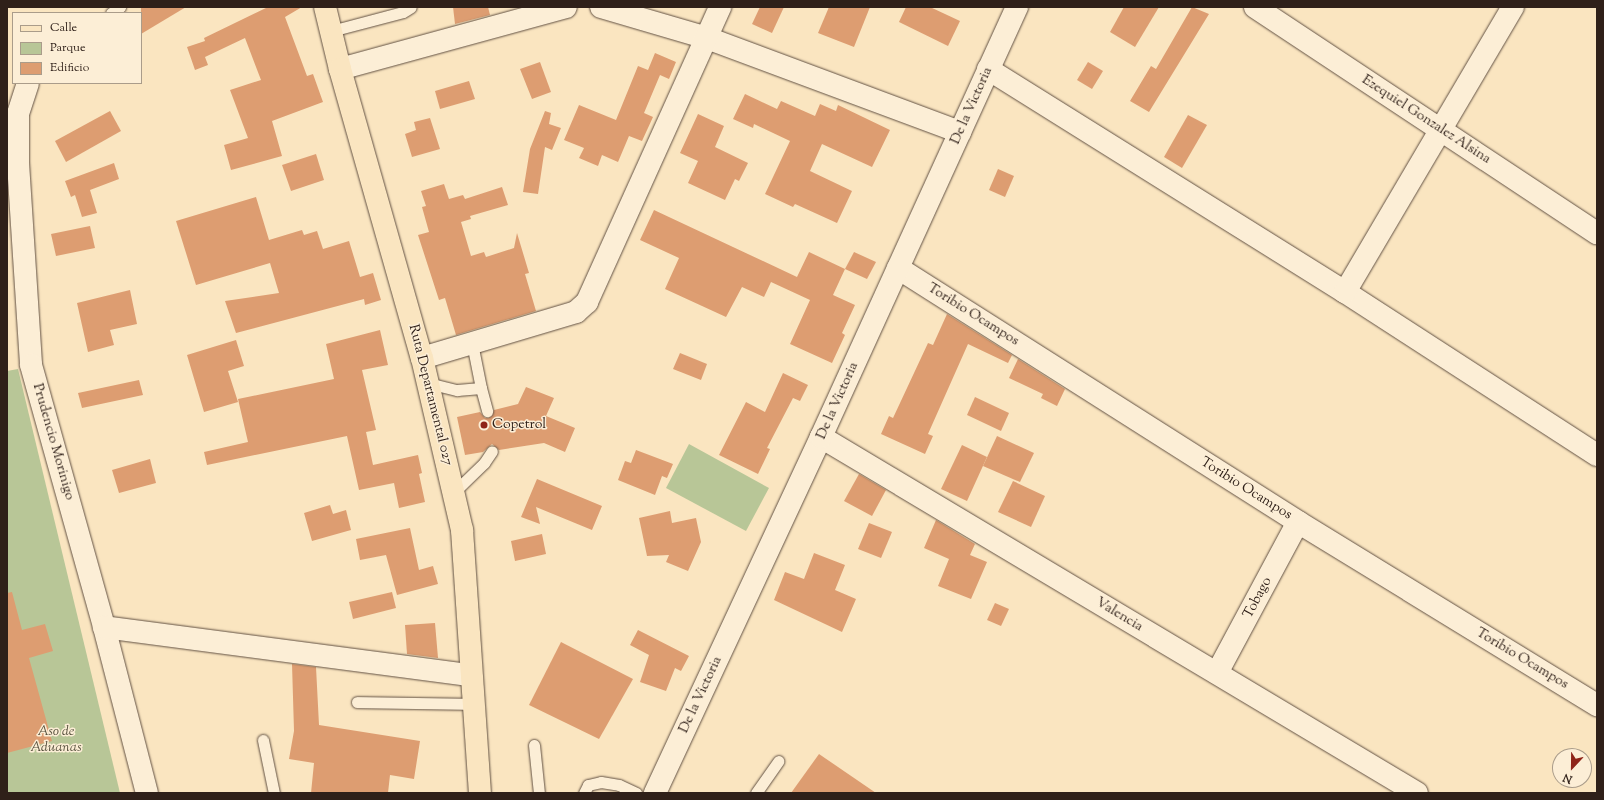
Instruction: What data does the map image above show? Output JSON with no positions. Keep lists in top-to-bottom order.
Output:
{
  "streets": {
    "main road": ["Ruta Departamental 027"],
    "street": [
      "De la Victoria",
      "Ezequiel Gonzalez Alsina",
      "Toribio Ocampos",
      "Prudencio Morinigo",
      "Tobago",
      "Valencia"
    ]
  },
  "crossings": [
    ["De la Victoria", "Toribio Ocampos"],
    ["De la Victoria", "Valencia"],
    ["Toribio Ocampos", "Tobago"],
    ["Tobago", "Valencia"]
  ],
  "parks": ["Aso de Aduanas"],
  "places": ["Copetrol"],
  "legend": ["Calle", "Parque", "Edificio"],
  "north": "bottom"
}
